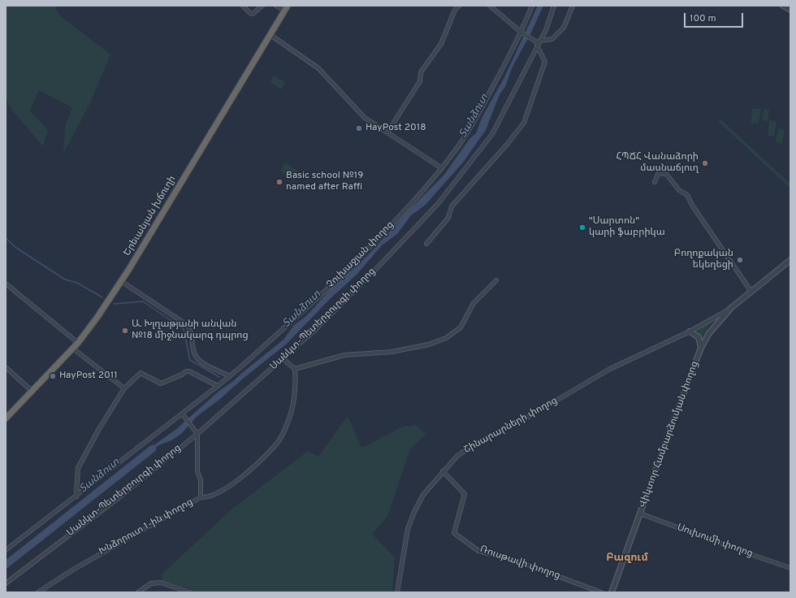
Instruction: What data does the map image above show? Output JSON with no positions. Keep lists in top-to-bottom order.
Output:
{
  "streets": {
    "highway": ["Երեւանյան խճուղի"],
    "street": [
      "Չուխաջյան փողոց",
      "Սանկտ-Պետերբուրգի փողոց",
      "Շինարարների փողոց",
      "Վիկտոր Համբարձումյան փողոց",
      "Խնձորուտ 1-ին փողոց",
      "Սուխումի փողոց",
      "Ռուսթավի փողոց"
    ]
  },
  "crossings": [
    ["Սանկտ-Պետերբուրգի փողոց", "Խնձորուտ 1-ին փողոց"],
    ["Շինարարների փողոց", "Վիկտոր Համբարձումյան փողոց"],
    ["Շինարարների փողոց", "Ռուսթավի փողոց"],
    ["Վիկտոր Համբարձումյան փողոց", "Սուխումի փողոց"]
  ],
  "districts": ["Բազում"],
  "water": ["Տանձուտ"],
  "places": [
    "HayPost 2018",
    "ՀՊՃՀ Վանաձորի մասնաճյուղ",
    "Basic school №19 named after Raffi",
    "\"Սարտոն\" կարի ֆաբրիկա",
    "Բողոքական եկեղեցի",
    "Ա. Խլղաթյանի անվան №18 միջնակարգ դպրոց",
    "HayPost 2011"
  ],
  "scale_bar": "100 m"
}
